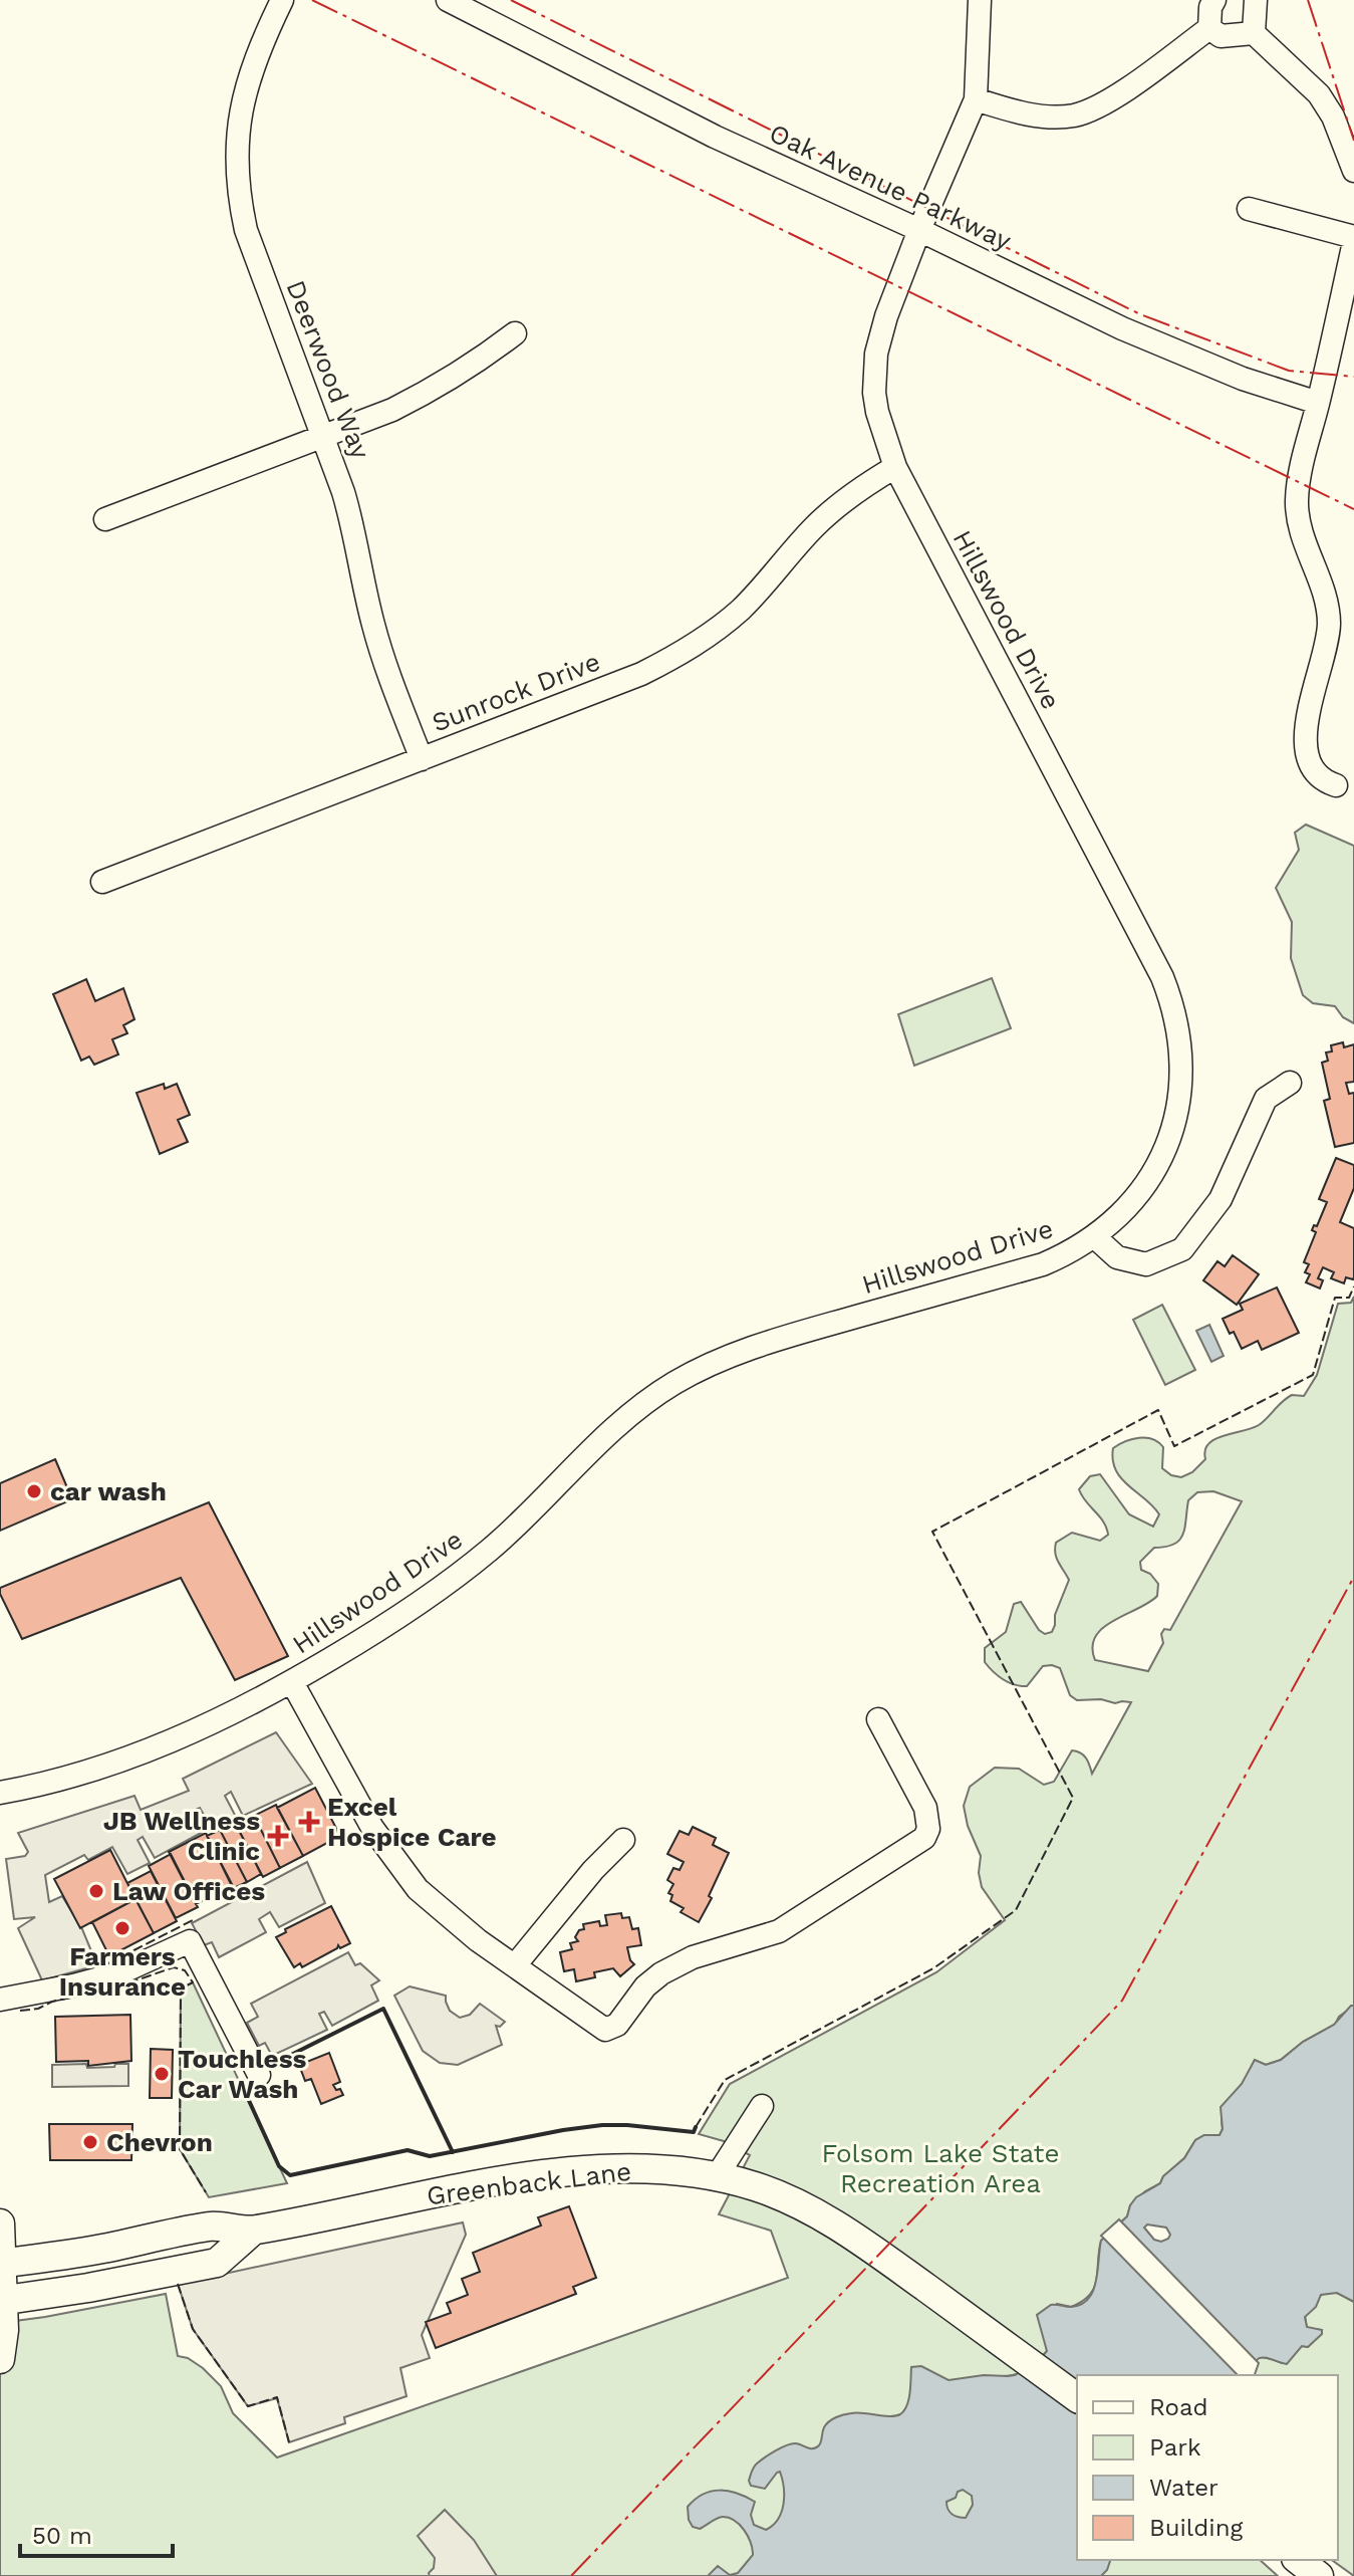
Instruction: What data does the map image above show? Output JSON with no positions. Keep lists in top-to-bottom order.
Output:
{
  "streets": {
    "main road": ["Greenback Lane"],
    "street": [
      "Oak Avenue Parkway",
      "Deerwood Way",
      "Hillswood Drive",
      "Sunrock Drive"
    ]
  },
  "crossings": [
    ["Oak Avenue Parkway", "Hillswood Drive"],
    ["Deerwood Way", "Sunrock Drive"],
    ["Hillswood Drive", "Sunrock Drive"]
  ],
  "parks": ["Folsom Lake State Recreation Area"],
  "places": {
    "other": [
      "car wash",
      "Law Offices",
      "Farmers Insurance",
      "Touchless Car Wash",
      "Chevron"
    ],
    "health": ["Excel Hospice Care", "JB Wellness Clinic"]
  },
  "legend": [
    "Road",
    "Park",
    "Water",
    "Building"
  ],
  "scale_bar": "50 m"
}
